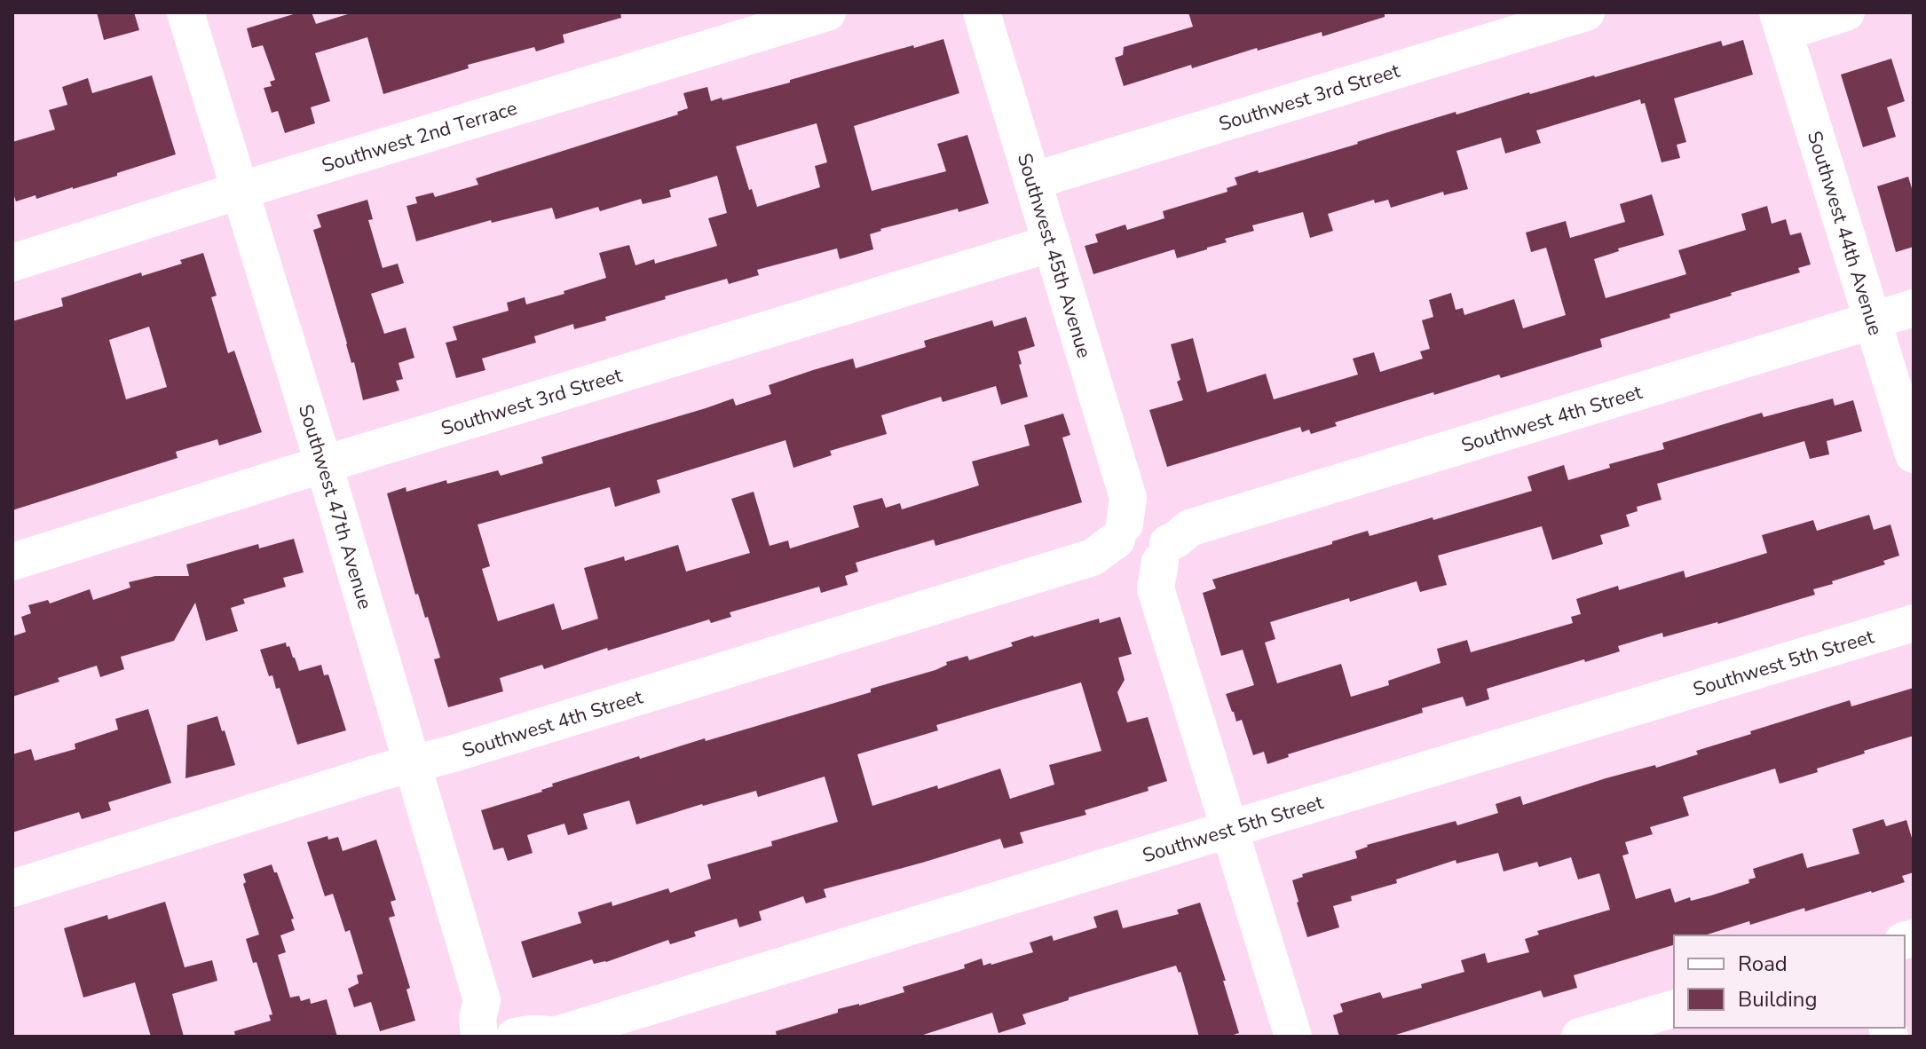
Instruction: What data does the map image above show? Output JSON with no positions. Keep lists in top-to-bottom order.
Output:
{
  "streets": {
    "street": [
      "Southwest 3rd Street",
      "Southwest 2nd Terrace",
      "Southwest 44th Avenue",
      "Southwest 45th Avenue",
      "Southwest 4th Street",
      "Southwest 47th Avenue",
      "Southwest 5th Street"
    ]
  },
  "crossings": [
    ["Southwest 3rd Street", "Southwest 45th Avenue"],
    ["Southwest 3rd Street", "Southwest 47th Avenue"],
    ["Southwest 2nd Terrace", "Southwest 47th Avenue"],
    ["Southwest 44th Avenue", "Southwest 4th Street"],
    ["Southwest 45th Avenue", "Southwest 4th Street"],
    ["Southwest 45th Avenue", "Southwest 5th Street"],
    ["Southwest 4th Street", "Southwest 47th Avenue"],
    ["Southwest 47th Avenue", "Southwest 5th Street"]
  ],
  "legend": ["Road", "Building"]
}
